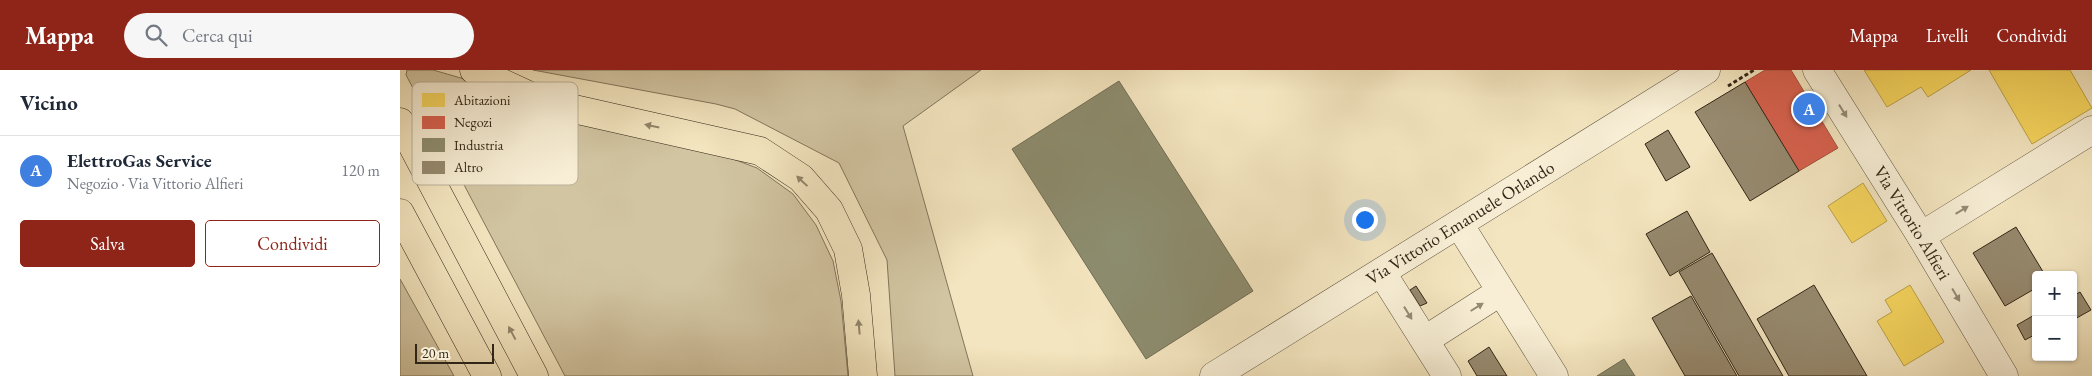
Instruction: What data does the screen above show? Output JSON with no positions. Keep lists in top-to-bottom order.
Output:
{
  "streets": {
    "street": ["Via Vittorio Emanuele Orlando", "Via Vittorio Alfieri"]
  },
  "one_way": ["Via Vittorio Alfieri"],
  "legend": [
    "Abitazioni",
    "Negozi",
    "Industria",
    "Altro"
  ],
  "scale_bar": "20 m",
  "page": {
    "header": "Mappa",
    "search": "Cerca qui",
    "nav": ["Mappa", "Livelli", "Condividi"],
    "heading": "Vicino",
    "pins": "A",
    "list": [
      {
        "mark": "A",
        "name": "ElettroGas Service",
        "note": "Negozio · Via Vittorio Alfieri",
        "value": "120 m"
      }
    ],
    "buttons": ["Salva", "Condividi"],
    "map_buttons": ["+", "−"],
    "scale": "20 m"
  }
}
